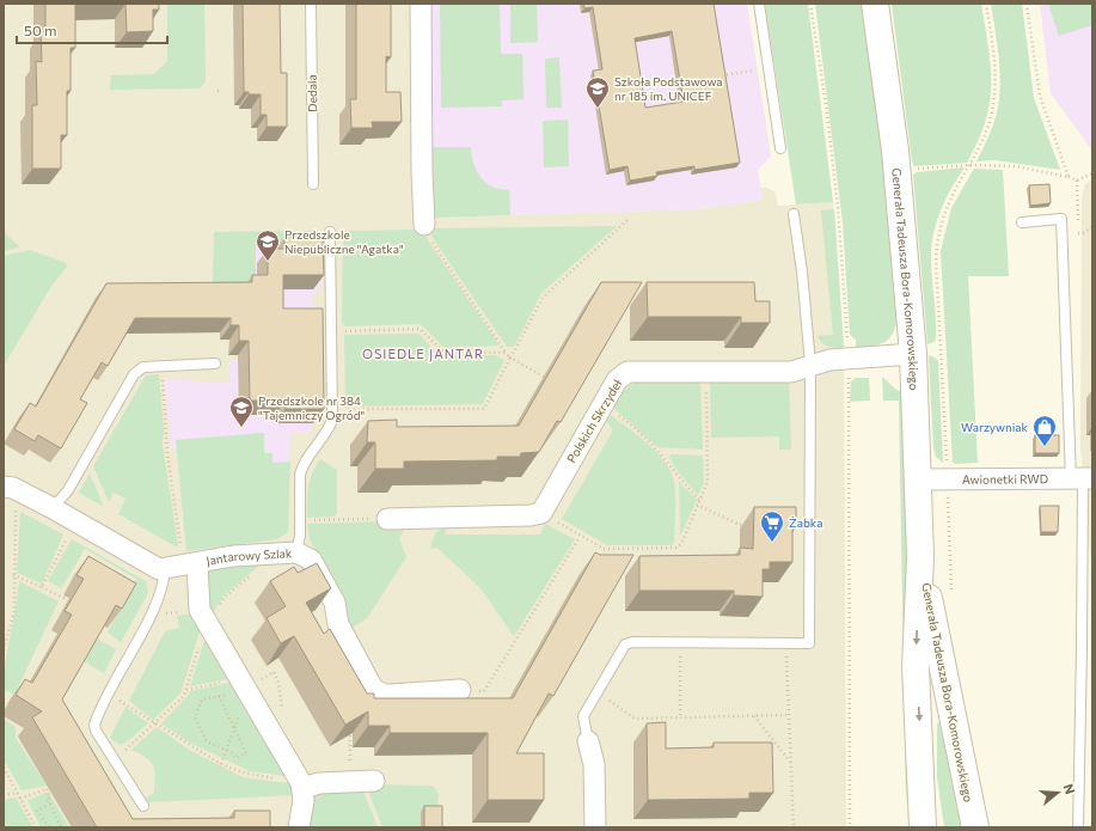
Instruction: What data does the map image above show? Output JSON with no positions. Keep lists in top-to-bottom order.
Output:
{
  "streets": {
    "street": [
      "Generała Tadeusza Bora-Komorowskiego",
      "Polskich Skrzydeł",
      "Awionetki RWD",
      "Jantarowy Szlak"
    ],
    "lane": ["Dedala"]
  },
  "crossings": [
    ["Generała Tadeusza Bora-Komorowskiego", "Polskich Skrzydeł"],
    ["Generała Tadeusza Bora-Komorowskiego", "Awionetki RWD"]
  ],
  "districts": ["OSIEDLE JANTAR"],
  "places": {
    "school or university": ["Szkoła Podstawowa nr 185 im. UNICEF", "Przedszkole Niepubliczne \"Agatka\"", "Przedszkole nr 384 \"Tajemniczy Ogród\""],
    "shop": ["Warzywniak"],
    "supermarket": ["Żabka"]
  },
  "scale_bar": "50 m",
  "north": "right"
}
